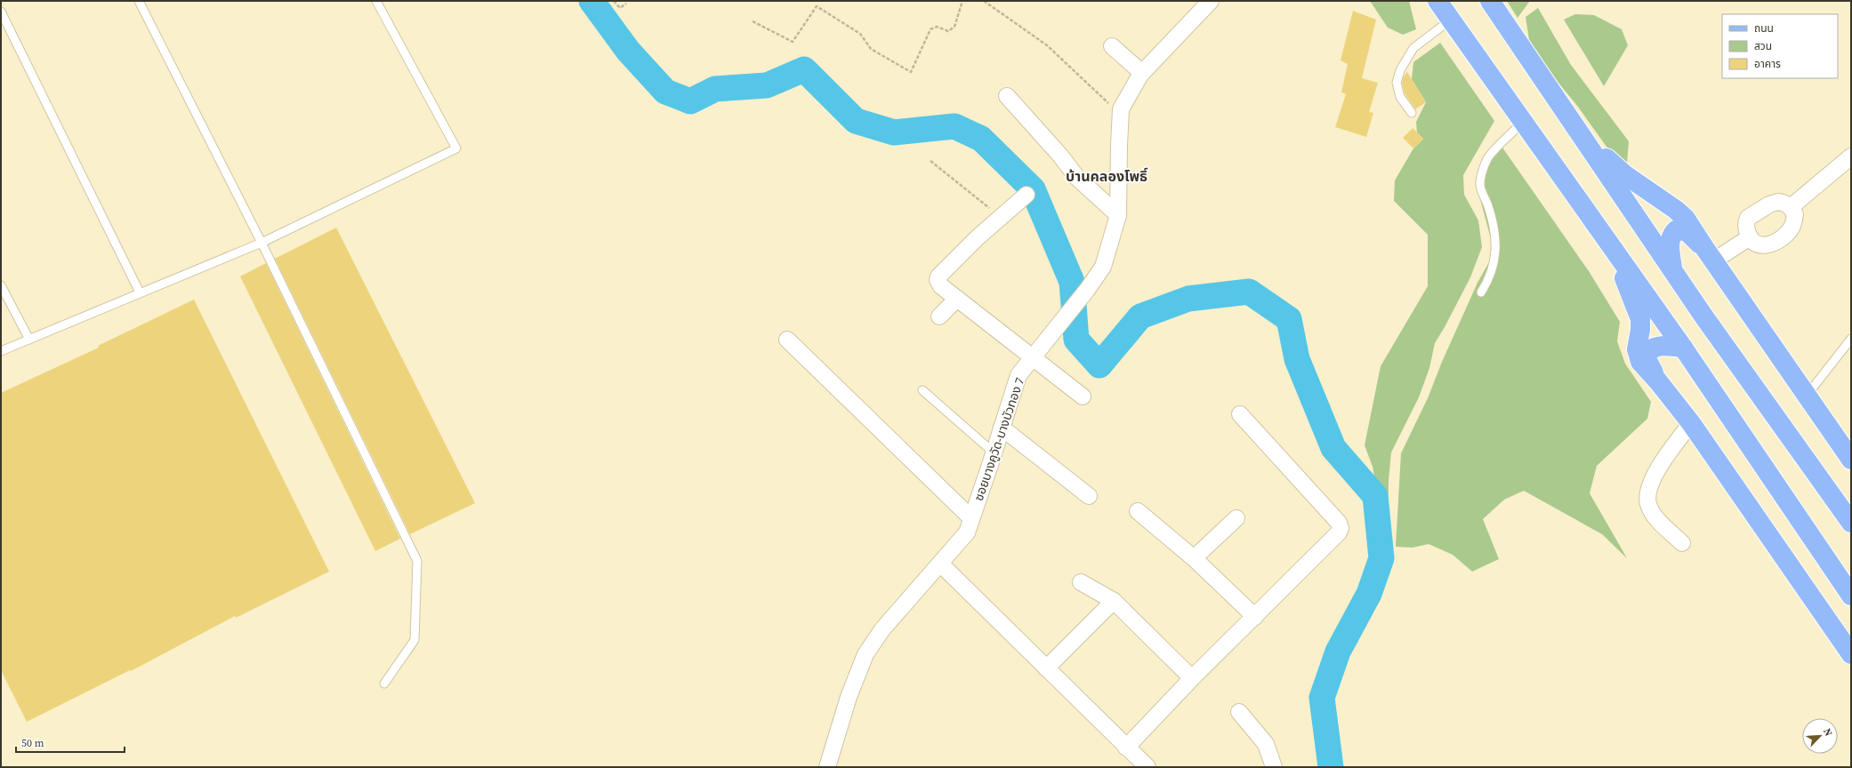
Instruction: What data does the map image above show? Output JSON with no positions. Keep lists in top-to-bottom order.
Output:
{
  "streets": {
    "street": ["ซอยบางคูวัด-บางบัวทอง 7"]
  },
  "districts": ["บ้านคลองโพธิ์"],
  "legend": ["ถนน", "สวน", "อาคาร"],
  "scale_bar": "50 m",
  "north": "top right"
}
